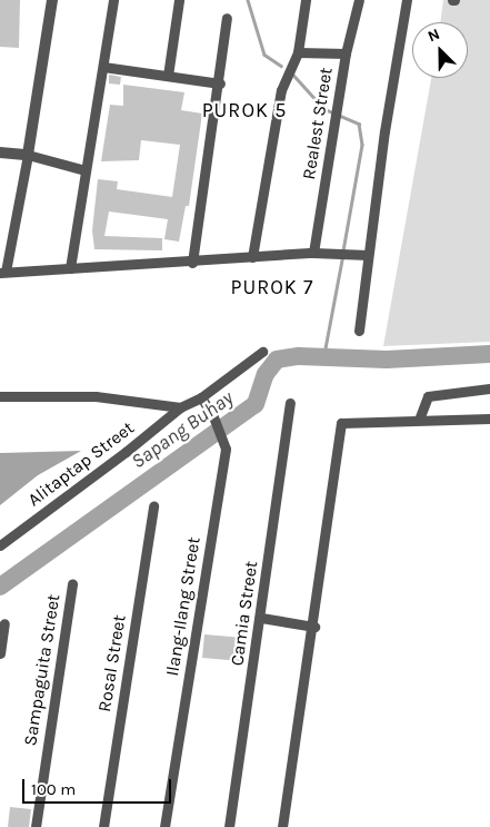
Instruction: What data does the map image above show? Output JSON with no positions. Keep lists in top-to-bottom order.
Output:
{
  "streets": {
    "street": [
      "Realest Street",
      "Alitaptap Street",
      "Ilang-Ilang Street",
      "Camia Street",
      "Rosal Street",
      "Sampaguita Street"
    ]
  },
  "crossings": [
    ["Alitaptap Street", "Ilang-Ilang Street"]
  ],
  "districts": ["PUROK 5", "PUROK 7"],
  "water": ["Sapang Buhay"],
  "scale_bar": "100 m",
  "north": "top left"
}
